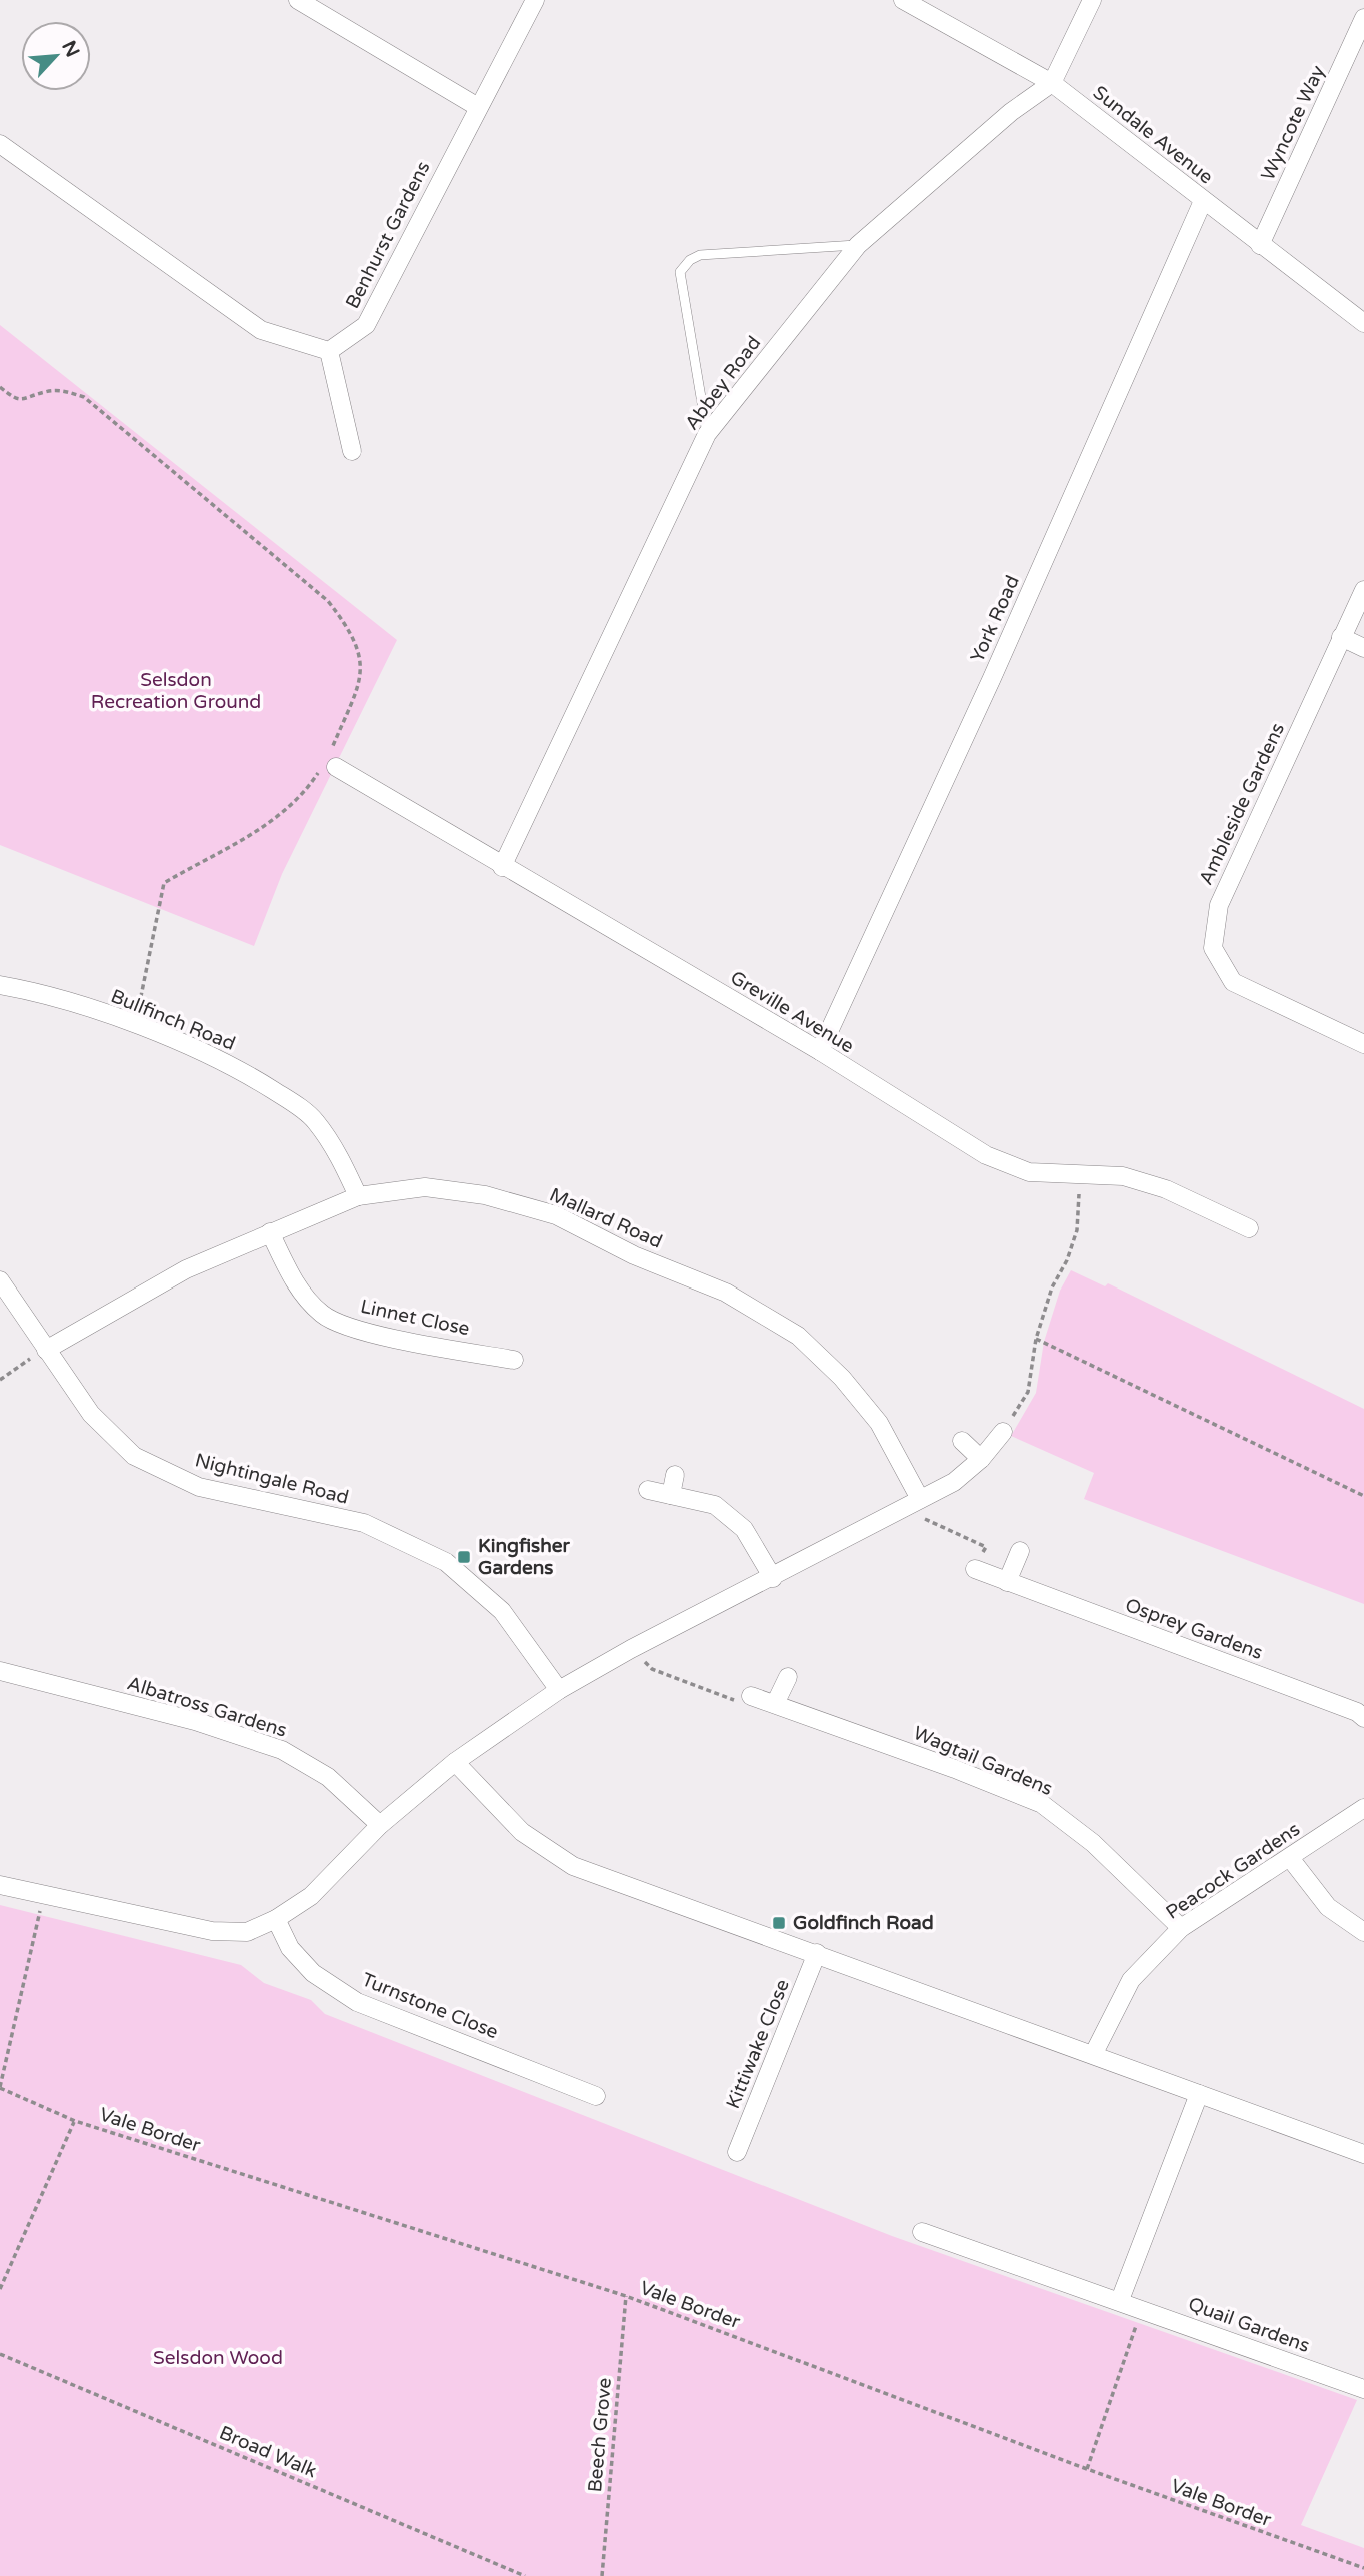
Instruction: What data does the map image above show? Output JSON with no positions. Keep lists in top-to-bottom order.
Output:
{
  "streets": {
    "street": [
      "Wyncote Way",
      "Sundale Avenue",
      "Benhurst Gardens",
      "Abbey Road",
      "York Road",
      "Ambleside Gardens",
      "Greville Avenue",
      "Bullfinch Road",
      "Mallard Road",
      "Linnet Close",
      "Nightingale Road",
      "Osprey Gardens",
      "Albatross Gardens",
      "Wagtail Gardens",
      "Peacock Gardens",
      "Turnstone Close",
      "Kittiwake Close",
      "Quail Gardens"
    ],
    "path": ["Vale Border", "Beech Grove", "Broad Walk"]
  },
  "crossings": [
    ["Wyncote Way", "Sundale Avenue"],
    ["Sundale Avenue", "Abbey Road"],
    ["Sundale Avenue", "York Road"],
    ["Abbey Road", "Greville Avenue"],
    ["York Road", "Greville Avenue"],
    ["Bullfinch Road", "Mallard Road"],
    ["Mallard Road", "Linnet Close"],
    ["Mallard Road", "Nightingale Road"],
    ["Wagtail Gardens", "Peacock Gardens"],
    ["Vale Border", "Beech Grove"]
  ],
  "parks": ["Selsdon Recreation Ground", "Selsdon Wood"],
  "places": {
    "transit": ["Kingfisher Gardens", "Goldfinch Road"]
  },
  "north": "top right"
}
